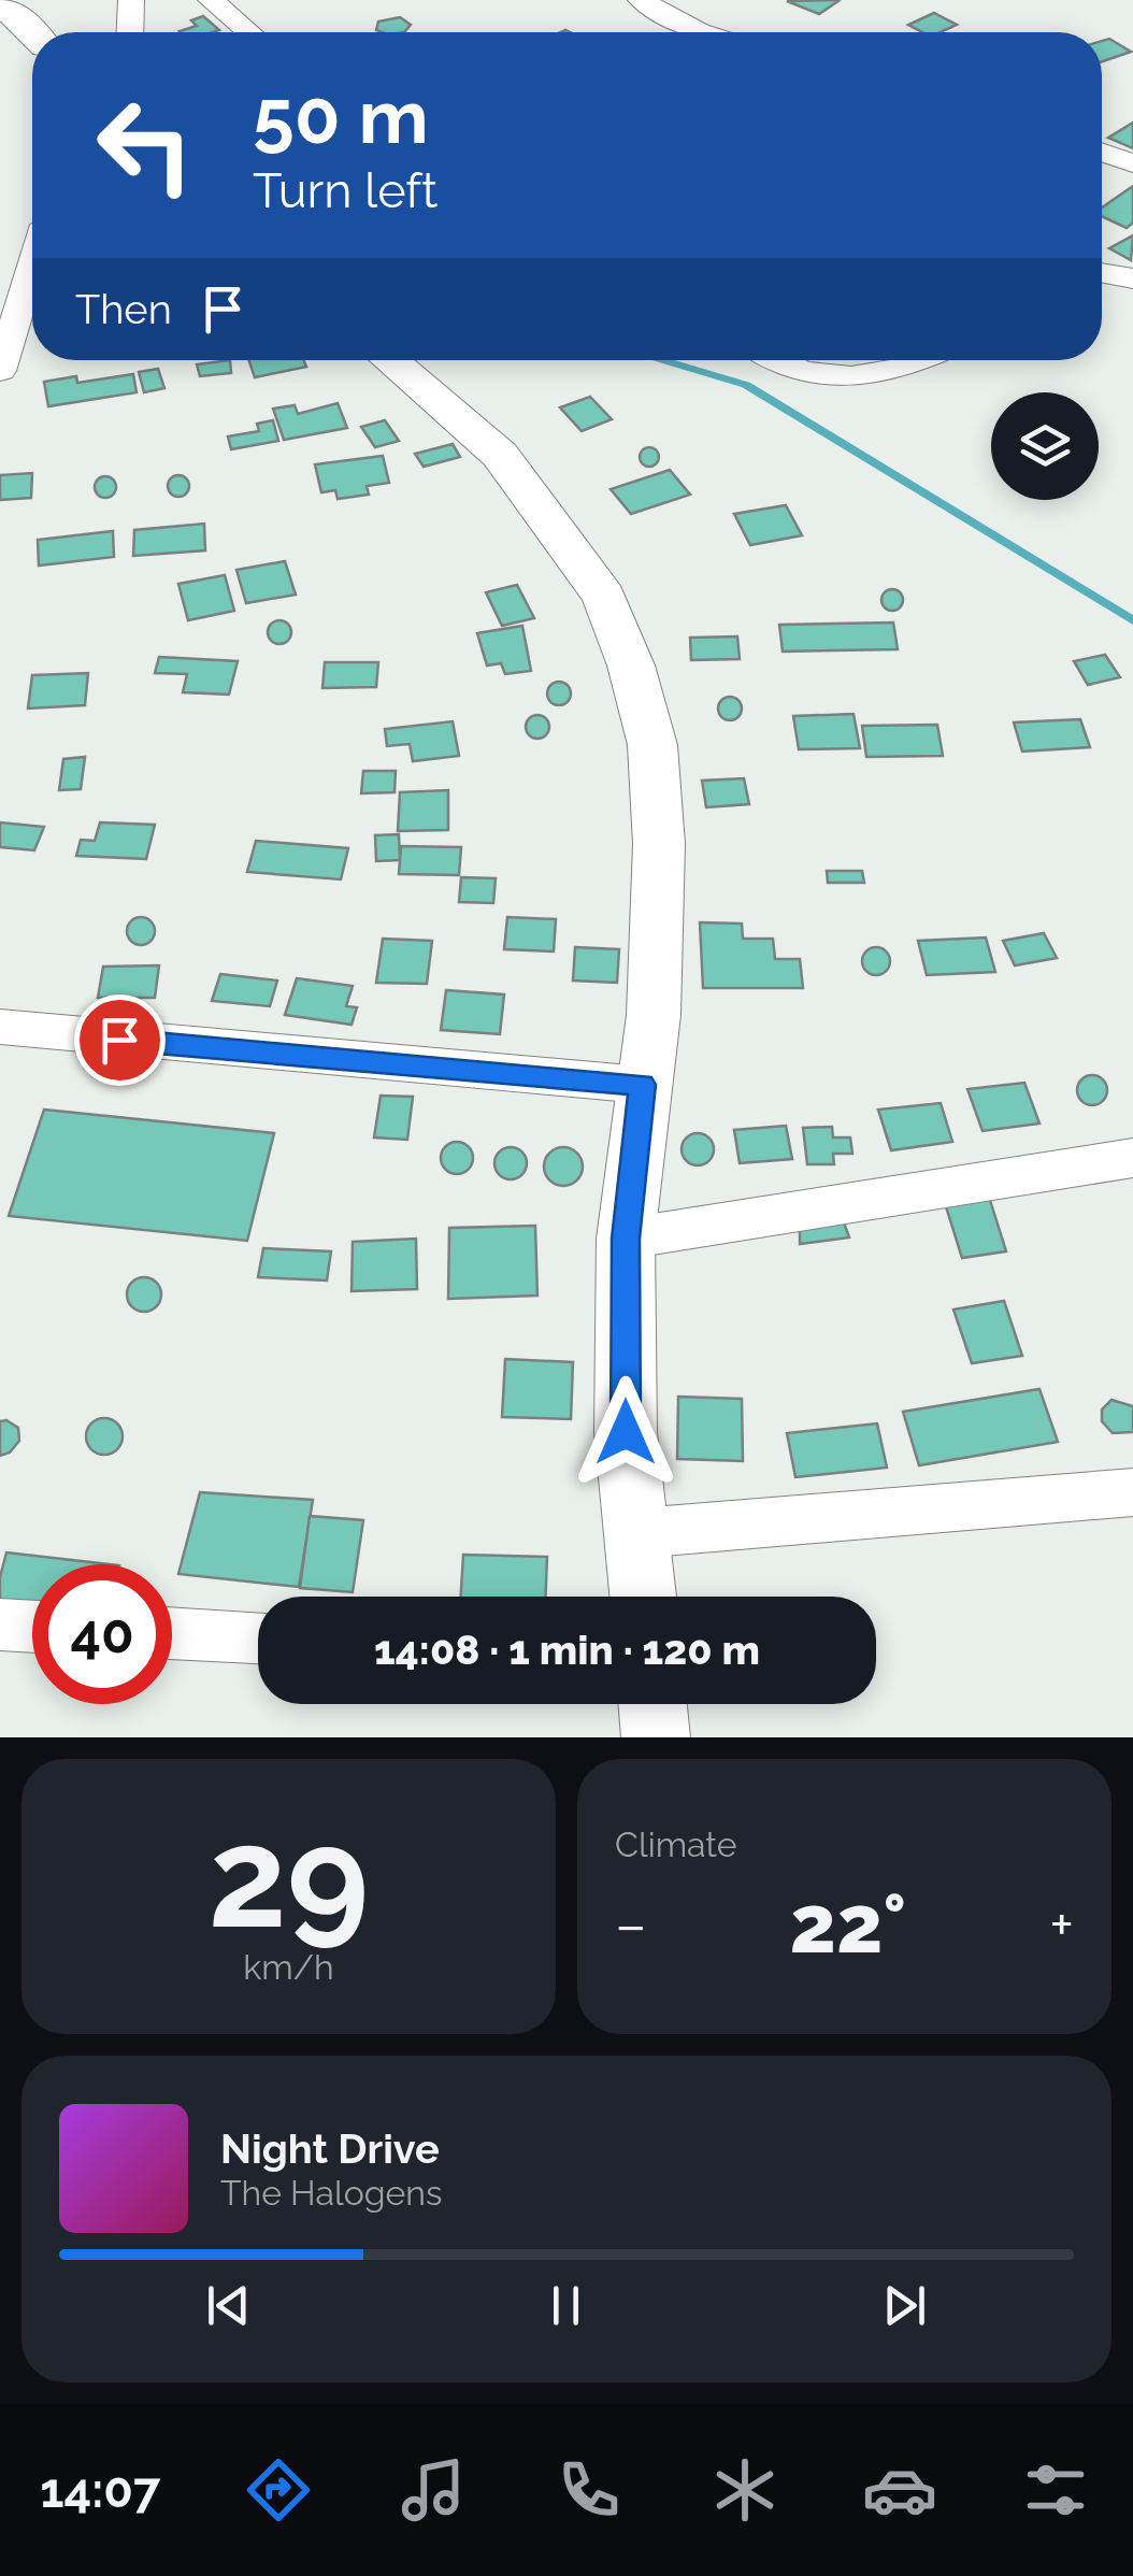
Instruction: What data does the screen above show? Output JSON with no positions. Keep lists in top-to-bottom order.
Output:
{
  "page": {
    "turn": ["50 m", "Turn left"],
    "then": "Then",
    "limit": "40",
    "trip": "14:08 · 1 min · 120 m",
    "tile": [
      ["29", "km/h"],
      "Climate"
    ],
    "heat": ["−", "22°", "+"],
    "song": ["Night Drive", "The Halogens"],
    "tabs": "14:07"
  }
}
